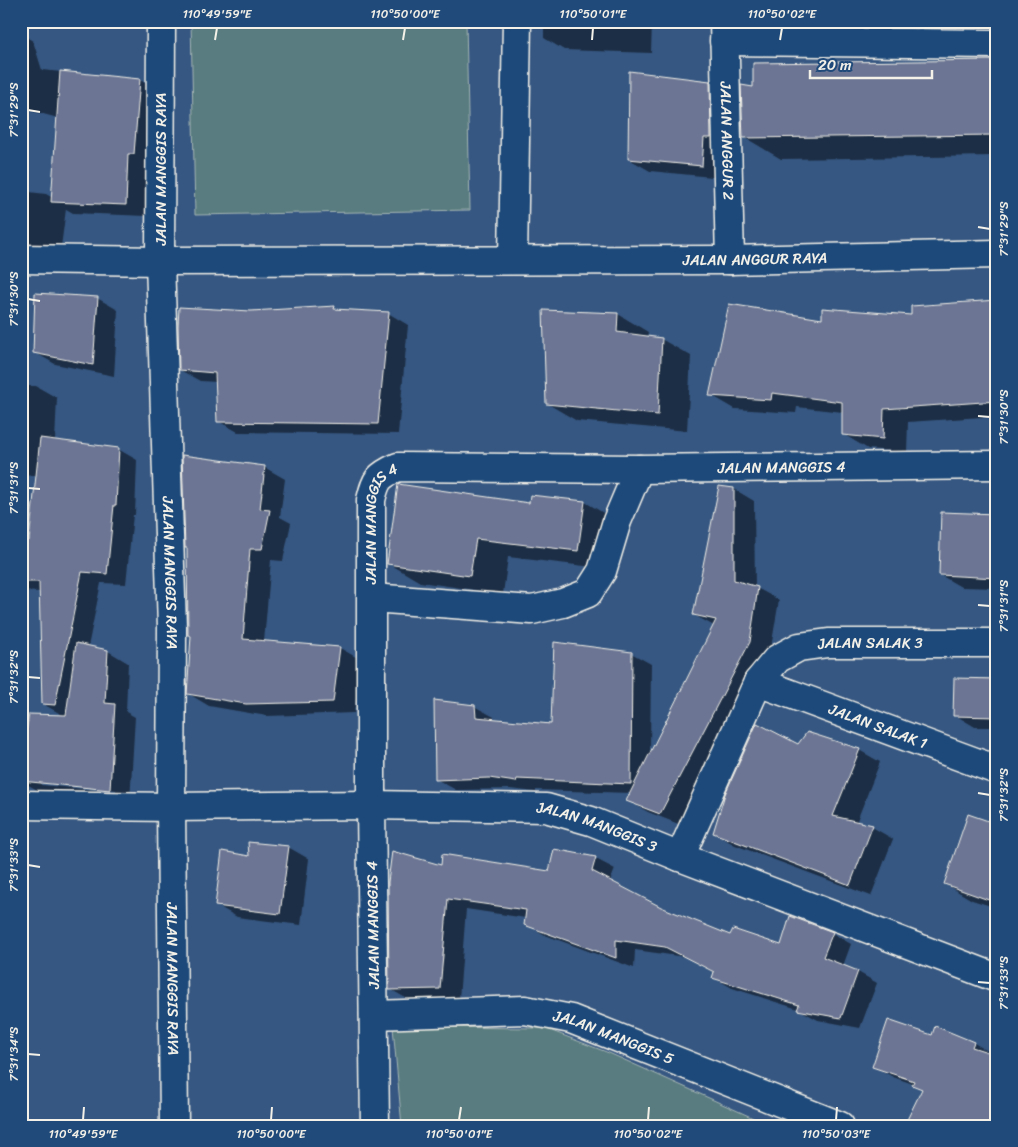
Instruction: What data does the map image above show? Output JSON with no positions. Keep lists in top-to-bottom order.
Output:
{
  "streets": {
    "street": [
      "JALAN ANGGUR 2",
      "JALAN MANGGIS RAYA",
      "JALAN ANGGUR RAYA",
      "JALAN MANGGIS 4",
      "JALAN SALAK 3",
      "JALAN SALAK 1",
      "JALAN MANGGIS 3",
      "JALAN MANGGIS 5"
    ]
  },
  "crossings": [
    ["JALAN ANGGUR 2", "JALAN ANGGUR RAYA"],
    ["JALAN MANGGIS RAYA", "JALAN ANGGUR RAYA"],
    ["JALAN MANGGIS RAYA", "JALAN MANGGIS 3"],
    ["JALAN MANGGIS 4", "JALAN MANGGIS 3"],
    ["JALAN MANGGIS 4", "JALAN MANGGIS 5"],
    ["JALAN SALAK 3", "JALAN SALAK 1"],
    ["JALAN SALAK 3", "JALAN MANGGIS 3"]
  ],
  "scale_bar": "20 m",
  "coordinates": [
    "110°49'59\"E",
    "110°50'00\"E",
    "110°50'01\"E",
    "110°50'02\"E",
    "7°31'29\"S",
    "7°31'30\"S",
    "7°31'31\"S",
    "7°31'32\"S",
    "7°31'33\"S",
    "7°31'34\"S",
    "110°50'03\"E"
  ]
}
